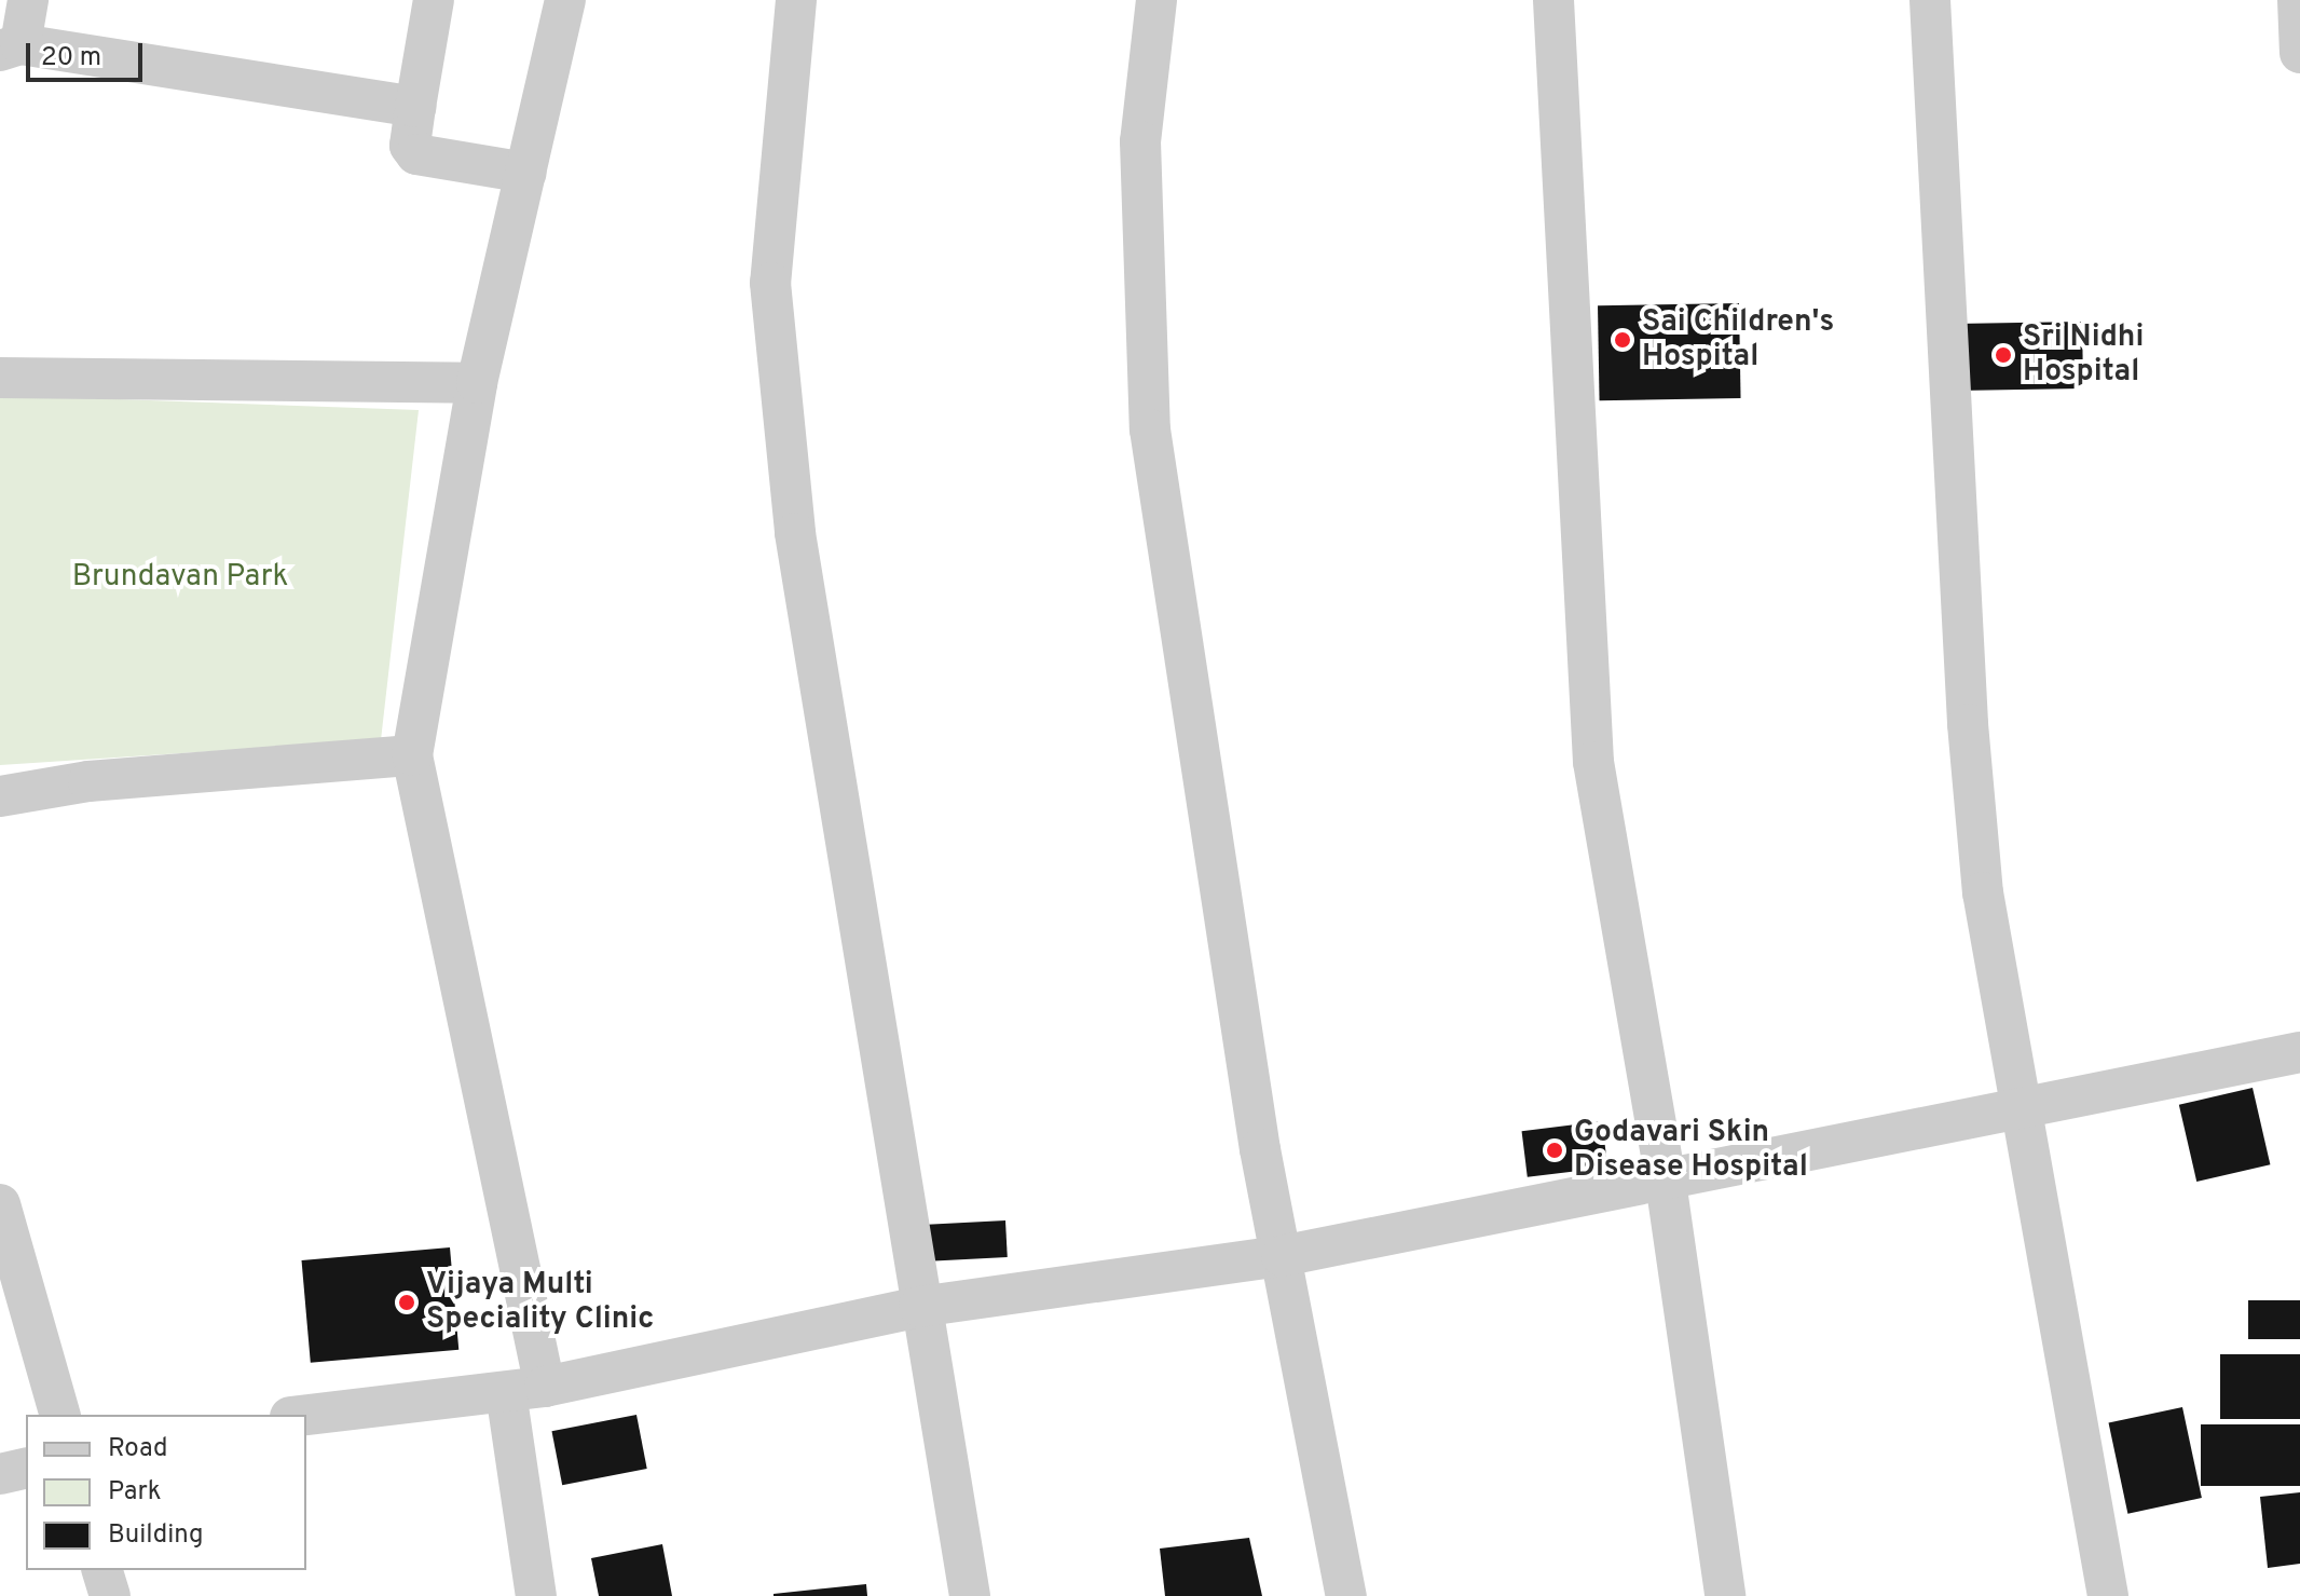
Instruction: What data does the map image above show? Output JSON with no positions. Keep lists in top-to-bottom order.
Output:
{
  "parks": ["Brundavan Park"],
  "places": [
    "Sai Children's Hospital",
    "Sri Nidhi Hospital",
    "Godavari Skin Disease Hospital",
    "Vijaya Multi Speciality Clinic"
  ],
  "legend": ["Road", "Park", "Building"],
  "scale_bar": "20 m"
}
